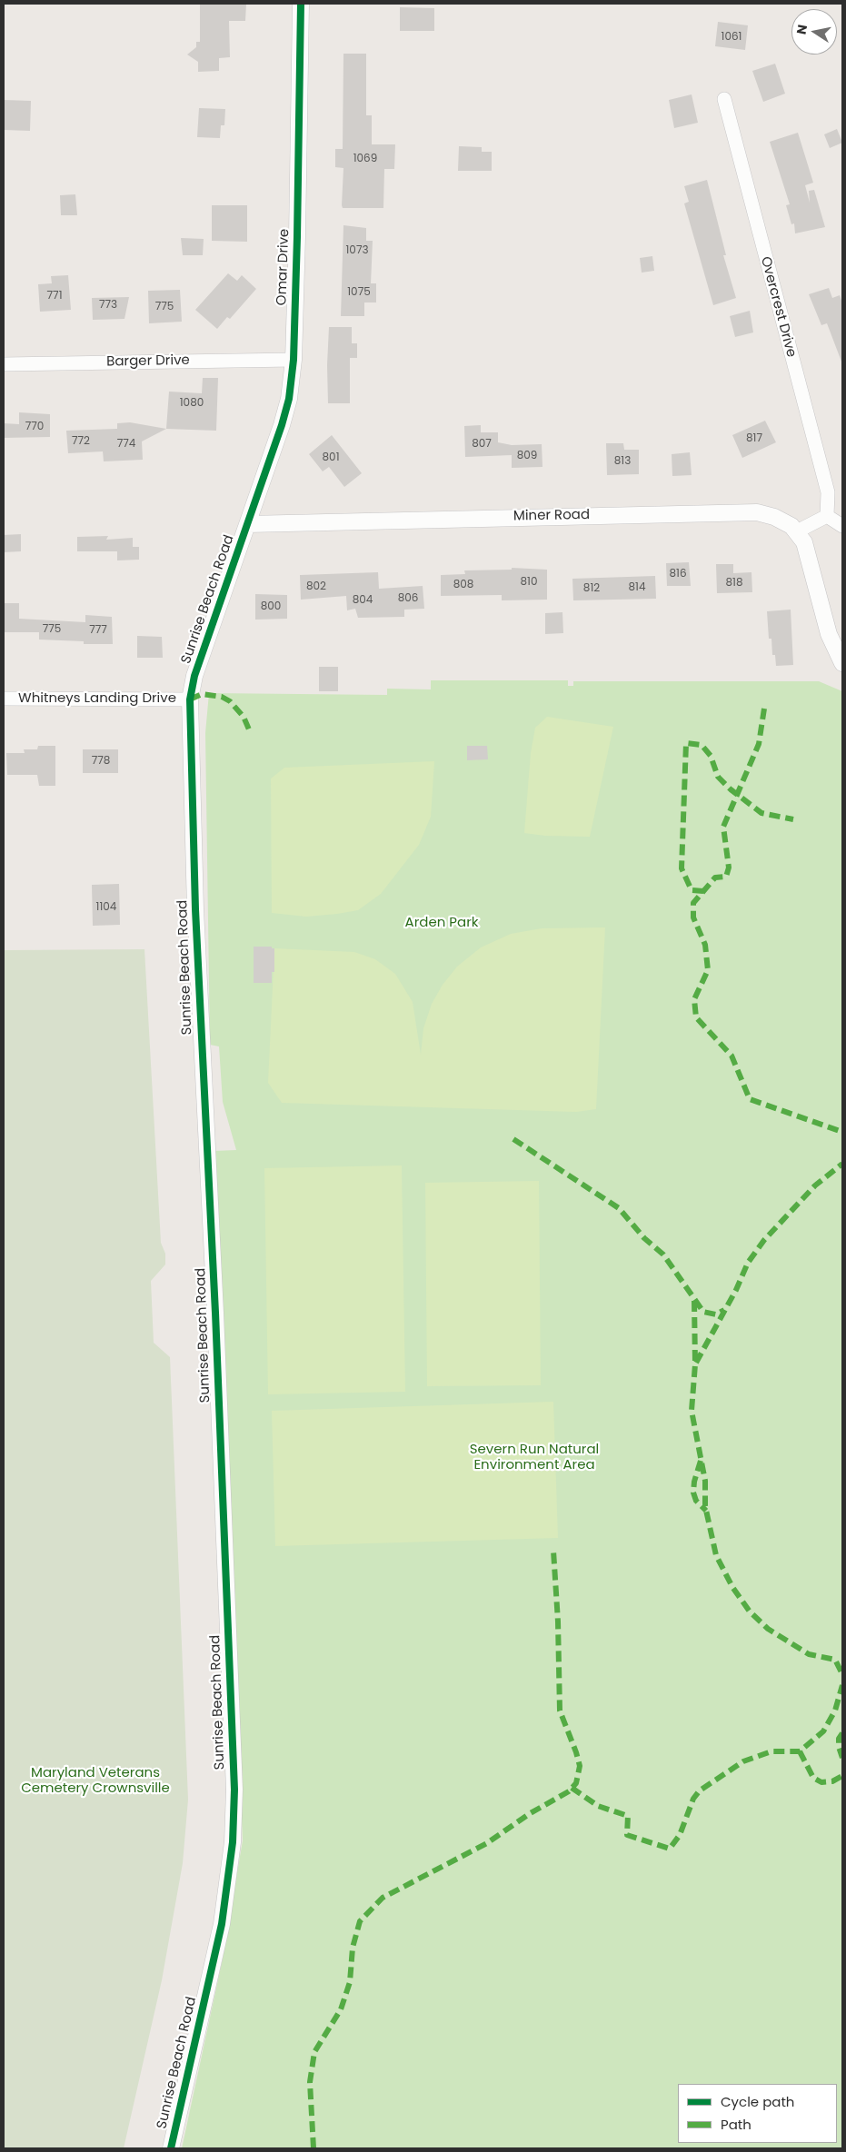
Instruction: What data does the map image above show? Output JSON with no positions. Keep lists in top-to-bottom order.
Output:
{
  "streets": {
    "street": [
      "Omar Drive",
      "Overcrest Drive",
      "Barger Drive",
      "Miner Road",
      "Sunrise Beach Road",
      "Whitneys Landing Drive"
    ]
  },
  "crossings": [
    ["Omar Drive", "Barger Drive"],
    ["Omar Drive", "Miner Road"],
    ["Omar Drive", "Sunrise Beach Road"],
    ["Miner Road", "Sunrise Beach Road"],
    ["Sunrise Beach Road", "Whitneys Landing Drive"]
  ],
  "parks": ["Arden Park", "Severn Run Natural Environment Area", "Maryland Veterans Cemetery Crownsville"],
  "house_numbers": [
    "1061",
    "1069",
    "1073",
    "1075",
    "771",
    "773",
    "775",
    "1080",
    "770",
    "817",
    "772",
    "774",
    "807",
    "809",
    "801",
    "813",
    "816",
    "810",
    "818",
    "808",
    "802",
    "814",
    "812",
    "806",
    "804",
    "800",
    "775",
    "777",
    "778",
    "1104"
  ],
  "legend": ["Cycle path", "Path"],
  "north": "left"
}
